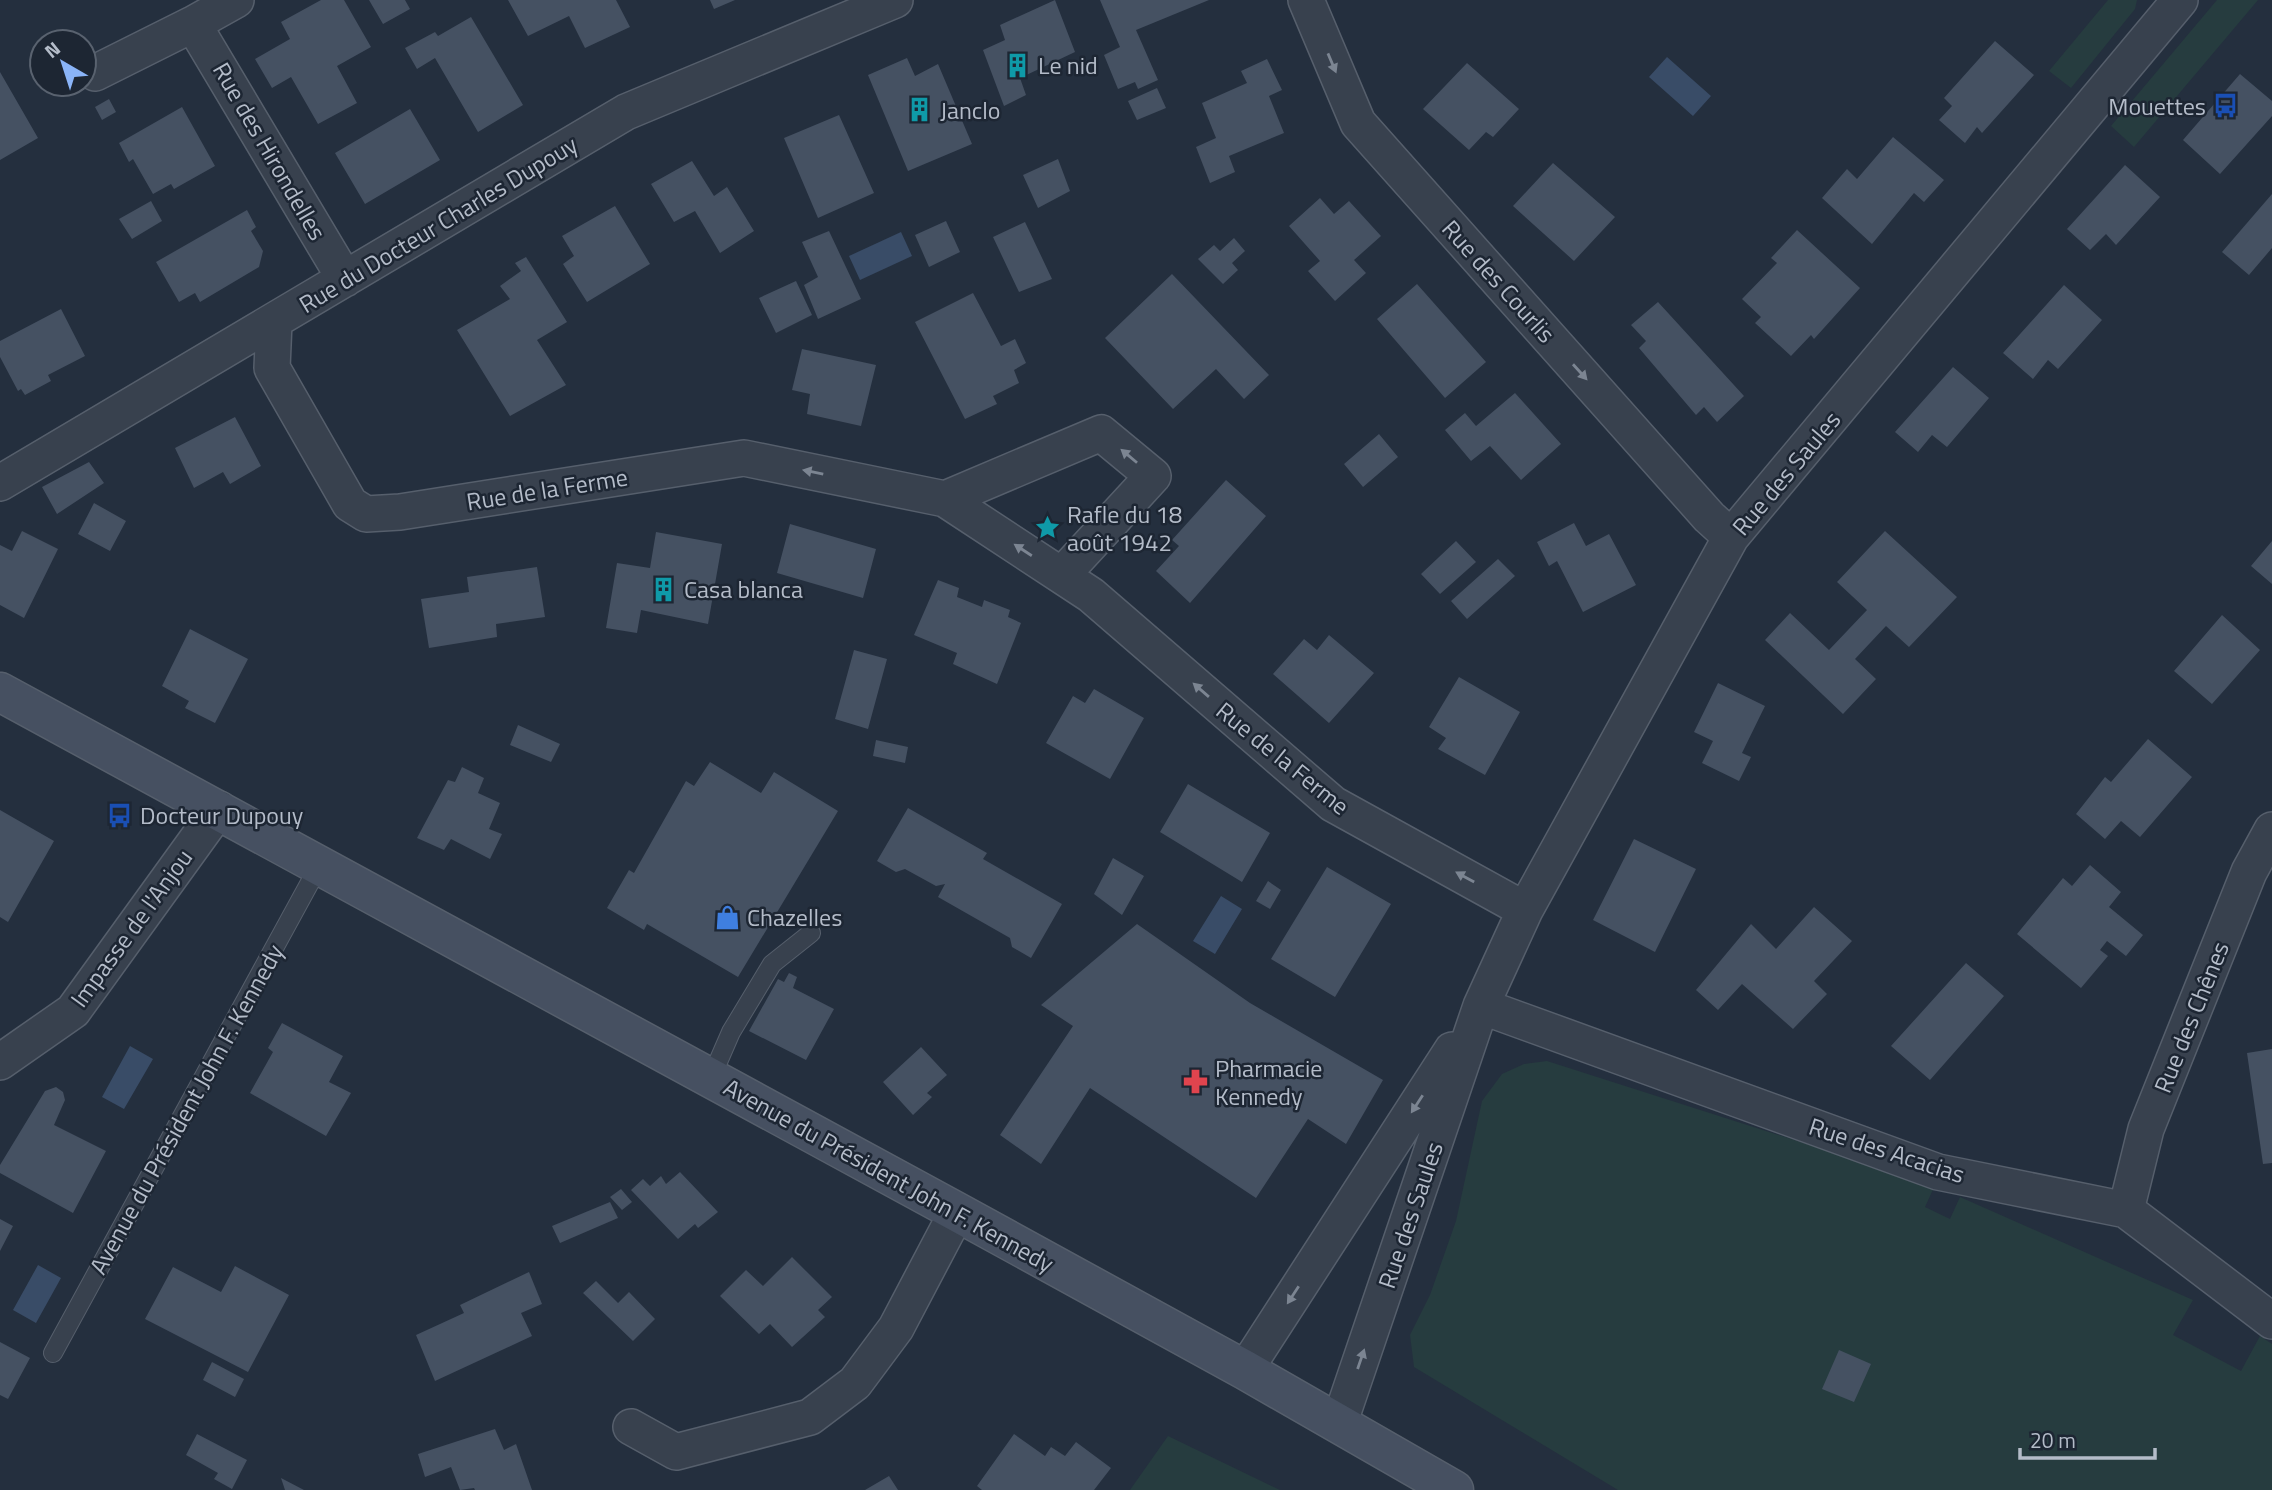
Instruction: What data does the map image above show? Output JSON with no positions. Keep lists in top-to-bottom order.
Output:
{
  "streets": {
    "main road": ["Avenue du Président John F. Kennedy"],
    "street": [
      "Rue des Hirondelles",
      "Rue du Docteur Charles Dupouy",
      "Rue des Courlis",
      "Rue des Saules",
      "Rue de la Ferme",
      "Impasse de l'Anjou",
      "Rue des Chênes",
      "Rue des Acacias"
    ]
  },
  "crossings": [
    ["Rue des Hirondelles", "Rue du Docteur Charles Dupouy"],
    ["Rue du Docteur Charles Dupouy", "Rue de la Ferme"],
    ["Rue des Courlis", "Rue des Saules"],
    ["Rue des Saules", "Rue de la Ferme"],
    ["Rue des Saules", "Avenue du Président John F. Kennedy"],
    ["Rue des Saules", "Rue des Acacias"],
    ["Impasse de l'Anjou", "Avenue du Président John F. Kennedy"],
    ["Rue des Chênes", "Rue des Acacias"]
  ],
  "one_way": ["Rue des Courlis", "Rue de la Ferme"],
  "places": {
    "building": ["Le nid", "Janclo", "Casa blanca"],
    "bus stop": ["Mouettes", "Docteur Dupouy"],
    "place": ["Rafle du 18 août 1942"],
    "shop": ["Chazelles"],
    "pharmacy": ["Pharmacie Kennedy"]
  },
  "scale_bar": "20 m",
  "north": "top left"
}
